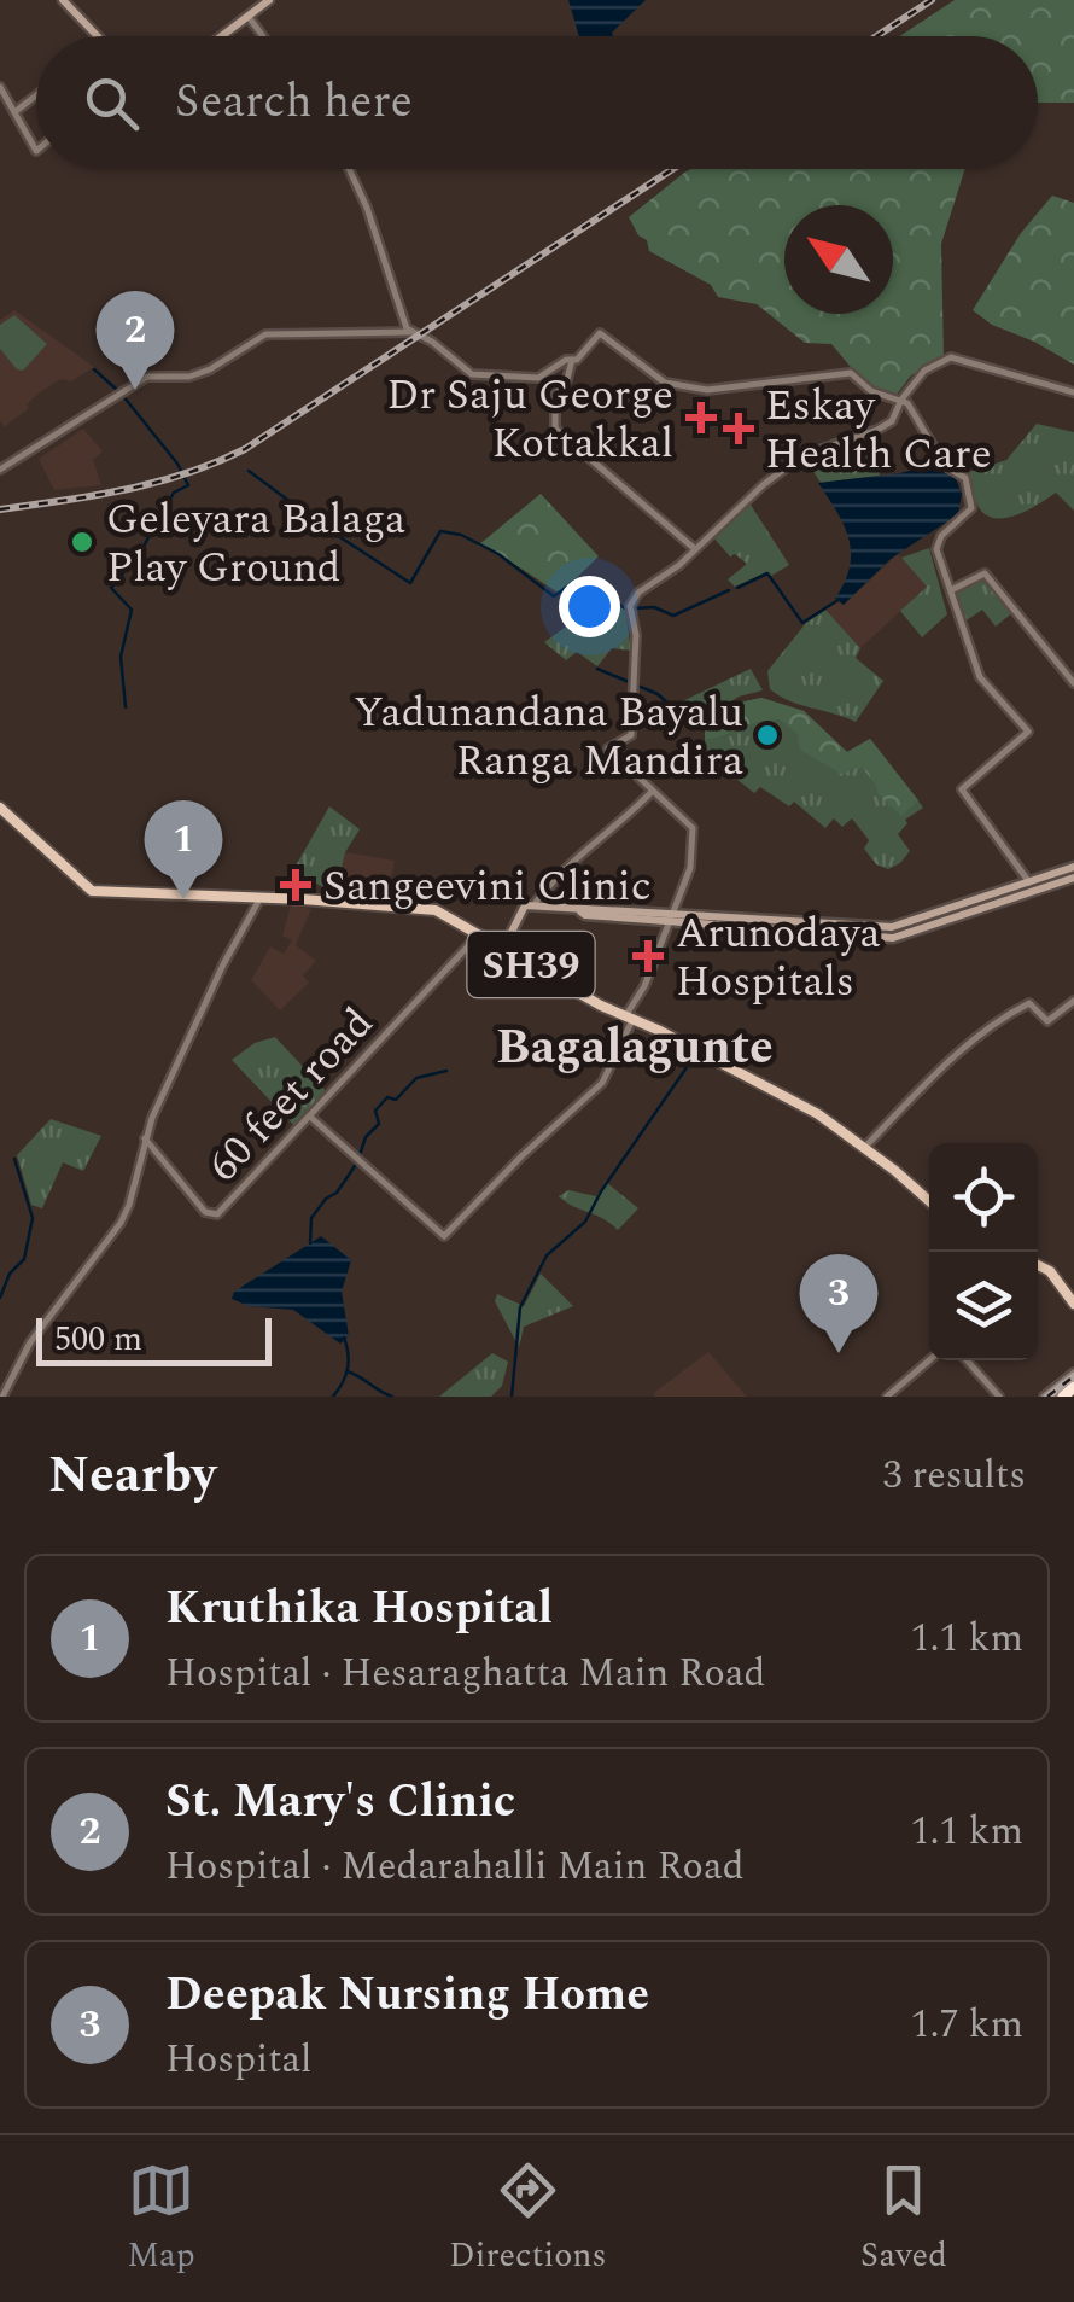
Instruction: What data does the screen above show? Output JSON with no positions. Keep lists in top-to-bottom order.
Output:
{
  "streets": {
    "main road": ["SH39"],
    "street": ["60 feet road"]
  },
  "districts": ["Bagalagunte"],
  "places": {
    "health": [
      "Dr Saju George Kottakkal",
      "Eskay Health Care",
      "Sangeevini Clinic",
      "Arunodaya Hospitals"
    ],
    "other": ["Geleyara Balaga Play Ground", "Yadunandana Bayalu Ranga Mandira"]
  },
  "scale_bar": "500 m",
  "north": "top left",
  "page": {
    "search": "Search here",
    "pins": ["2", "1", "3"],
    "scale": "500 m",
    "heading": ["Nearby", "3 results"],
    "list": [
      {
        "mark": "1",
        "name": "Kruthika Hospital",
        "note": "Hospital · Hesaraghatta Main Road",
        "value": "1.1 km"
      },
      {
        "mark": "2",
        "name": "St. Mary's Clinic",
        "note": "Hospital · Medarahalli Main Road",
        "value": "1.1 km"
      },
      {
        "mark": "3",
        "name": "Deepak Nursing Home",
        "note": "Hospital",
        "value": "1.7 km"
      }
    ],
    "nav": ["Map", "Directions", "Saved"]
  }
}
